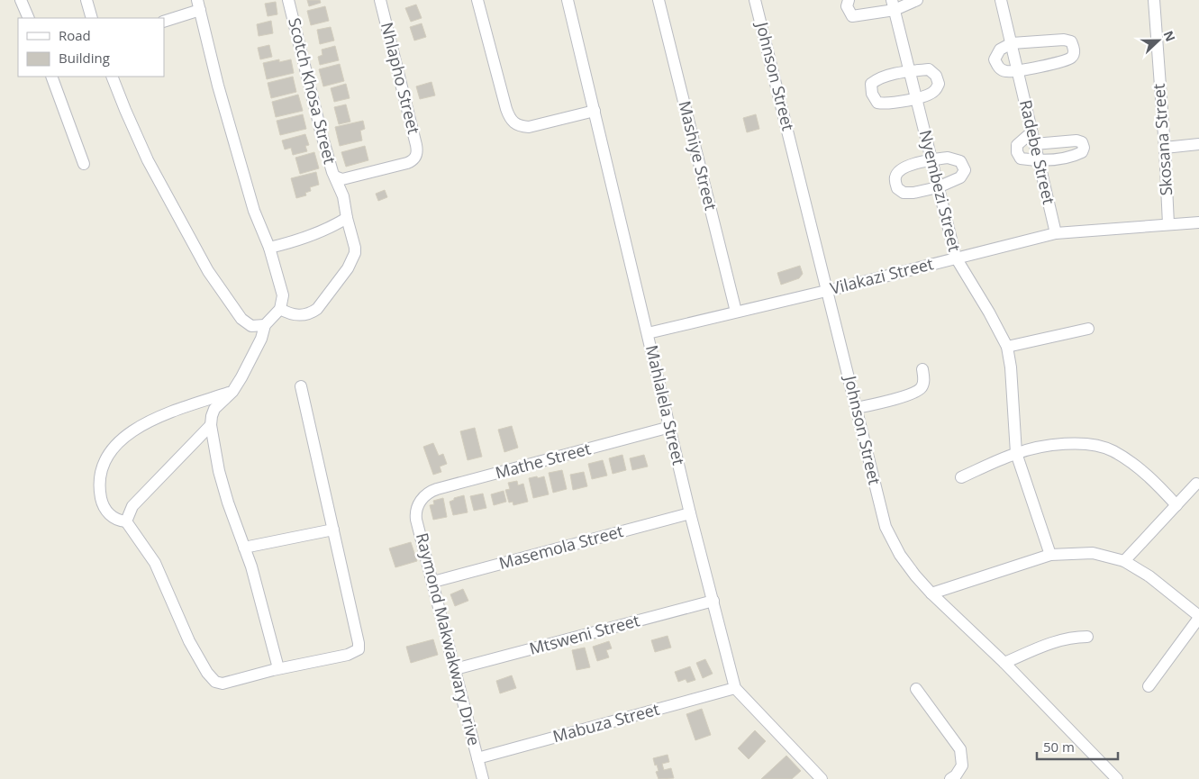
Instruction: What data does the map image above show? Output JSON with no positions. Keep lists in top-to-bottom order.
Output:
{
  "streets": {
    "street": [
      "Johnson Street",
      "Nhlapho Street",
      "Scotch Khosa Street",
      "Skosana Street",
      "Radebe Street",
      "Mashiye Street",
      "Nyembezi Street",
      "Vilakazi Street",
      "Mahlalela Street",
      "Mathe Street",
      "Masemola Street",
      "Mtsweni Street",
      "Raymond Makwakwary Drive",
      "Mabuza Street"
    ]
  },
  "crossings": [
    ["Johnson Street", "Vilakazi Street"],
    ["Nhlapho Street", "Scotch Khosa Street"],
    ["Skosana Street", "Vilakazi Street"],
    ["Radebe Street", "Vilakazi Street"],
    ["Mashiye Street", "Vilakazi Street"],
    ["Nyembezi Street", "Vilakazi Street"],
    ["Vilakazi Street", "Mahlalela Street"],
    ["Mahlalela Street", "Mathe Street"],
    ["Mahlalela Street", "Masemola Street"],
    ["Mahlalela Street", "Mtsweni Street"],
    ["Mahlalela Street", "Mabuza Street"],
    ["Mathe Street", "Raymond Makwakwary Drive"],
    ["Masemola Street", "Raymond Makwakwary Drive"],
    ["Mtsweni Street", "Raymond Makwakwary Drive"],
    ["Raymond Makwakwary Drive", "Mabuza Street"]
  ],
  "legend": ["Road", "Building"],
  "scale_bar": "50 m",
  "north": "right"
}
